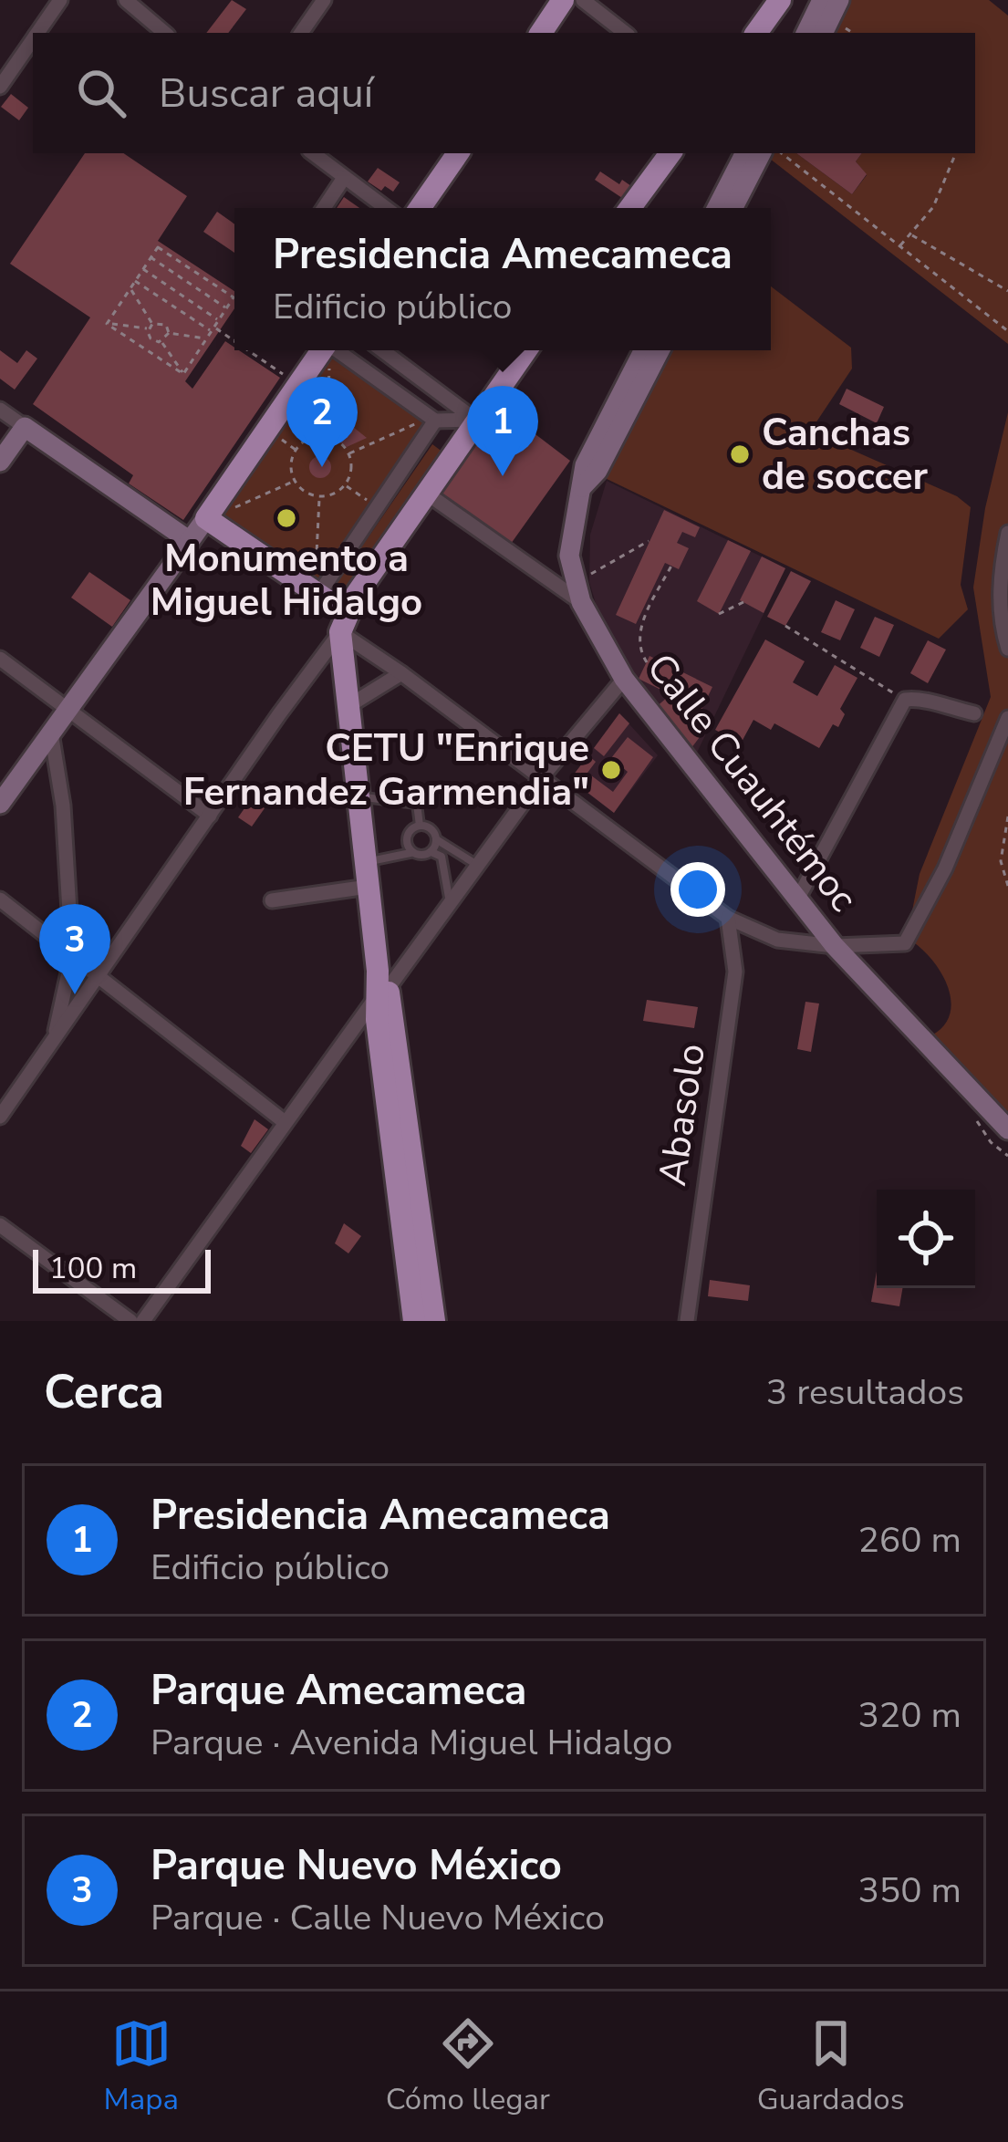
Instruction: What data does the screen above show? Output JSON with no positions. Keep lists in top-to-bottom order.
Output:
{
  "streets": {
    "main road": ["Calle Cuauhtémoc"],
    "street": ["Abasolo"]
  },
  "places": ["Canchas de soccer", "Monumento a Miguel Hidalgo", "CETU \"Enrique Fernandez Garmendia\""],
  "scale_bar": "100 m",
  "page": {
    "search": "Buscar aquí",
    "popup": ["Presidencia Amecameca", "Edificio público"],
    "pins": ["2", "1", "3"],
    "scale": "100 m",
    "heading": ["Cerca", "3 resultados"],
    "list": [
      {
        "mark": "1",
        "name": "Presidencia Amecameca",
        "note": "Edificio público",
        "value": "260 m"
      },
      {
        "mark": "2",
        "name": "Parque Amecameca",
        "note": "Parque · Avenida Miguel Hidalgo",
        "value": "320 m"
      },
      {
        "mark": "3",
        "name": "Parque Nuevo México",
        "note": "Parque · Calle Nuevo México",
        "value": "350 m"
      }
    ],
    "nav": ["Mapa", "Cómo llegar", "Guardados"]
  }
}
